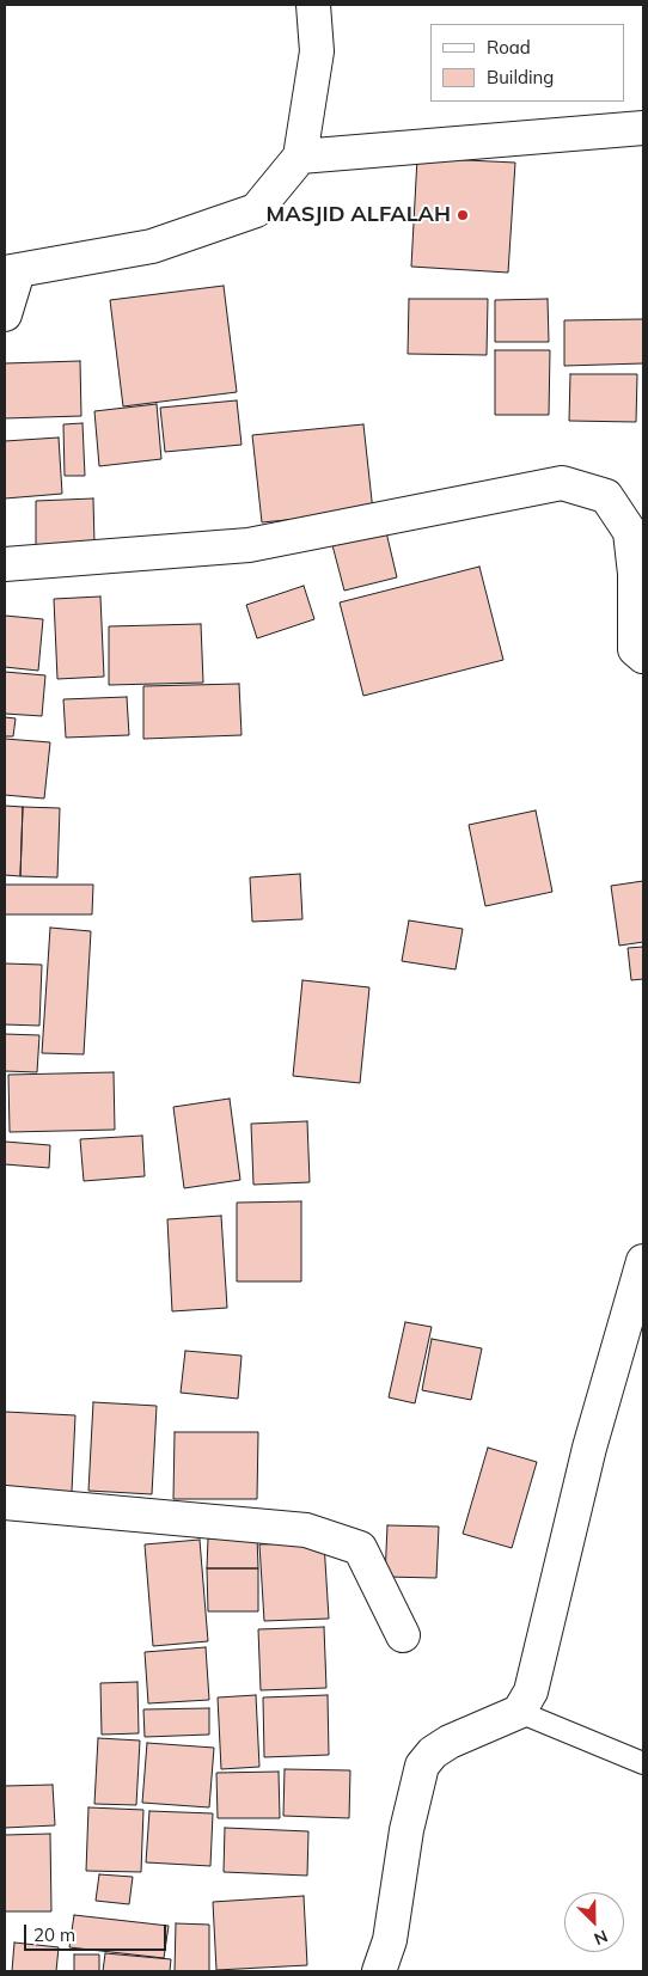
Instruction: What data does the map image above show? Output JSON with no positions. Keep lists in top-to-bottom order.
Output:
{
  "places": ["MASJID ALFALAH"],
  "legend": ["Road", "Building"],
  "scale_bar": "20 m",
  "north": "bottom right"
}
